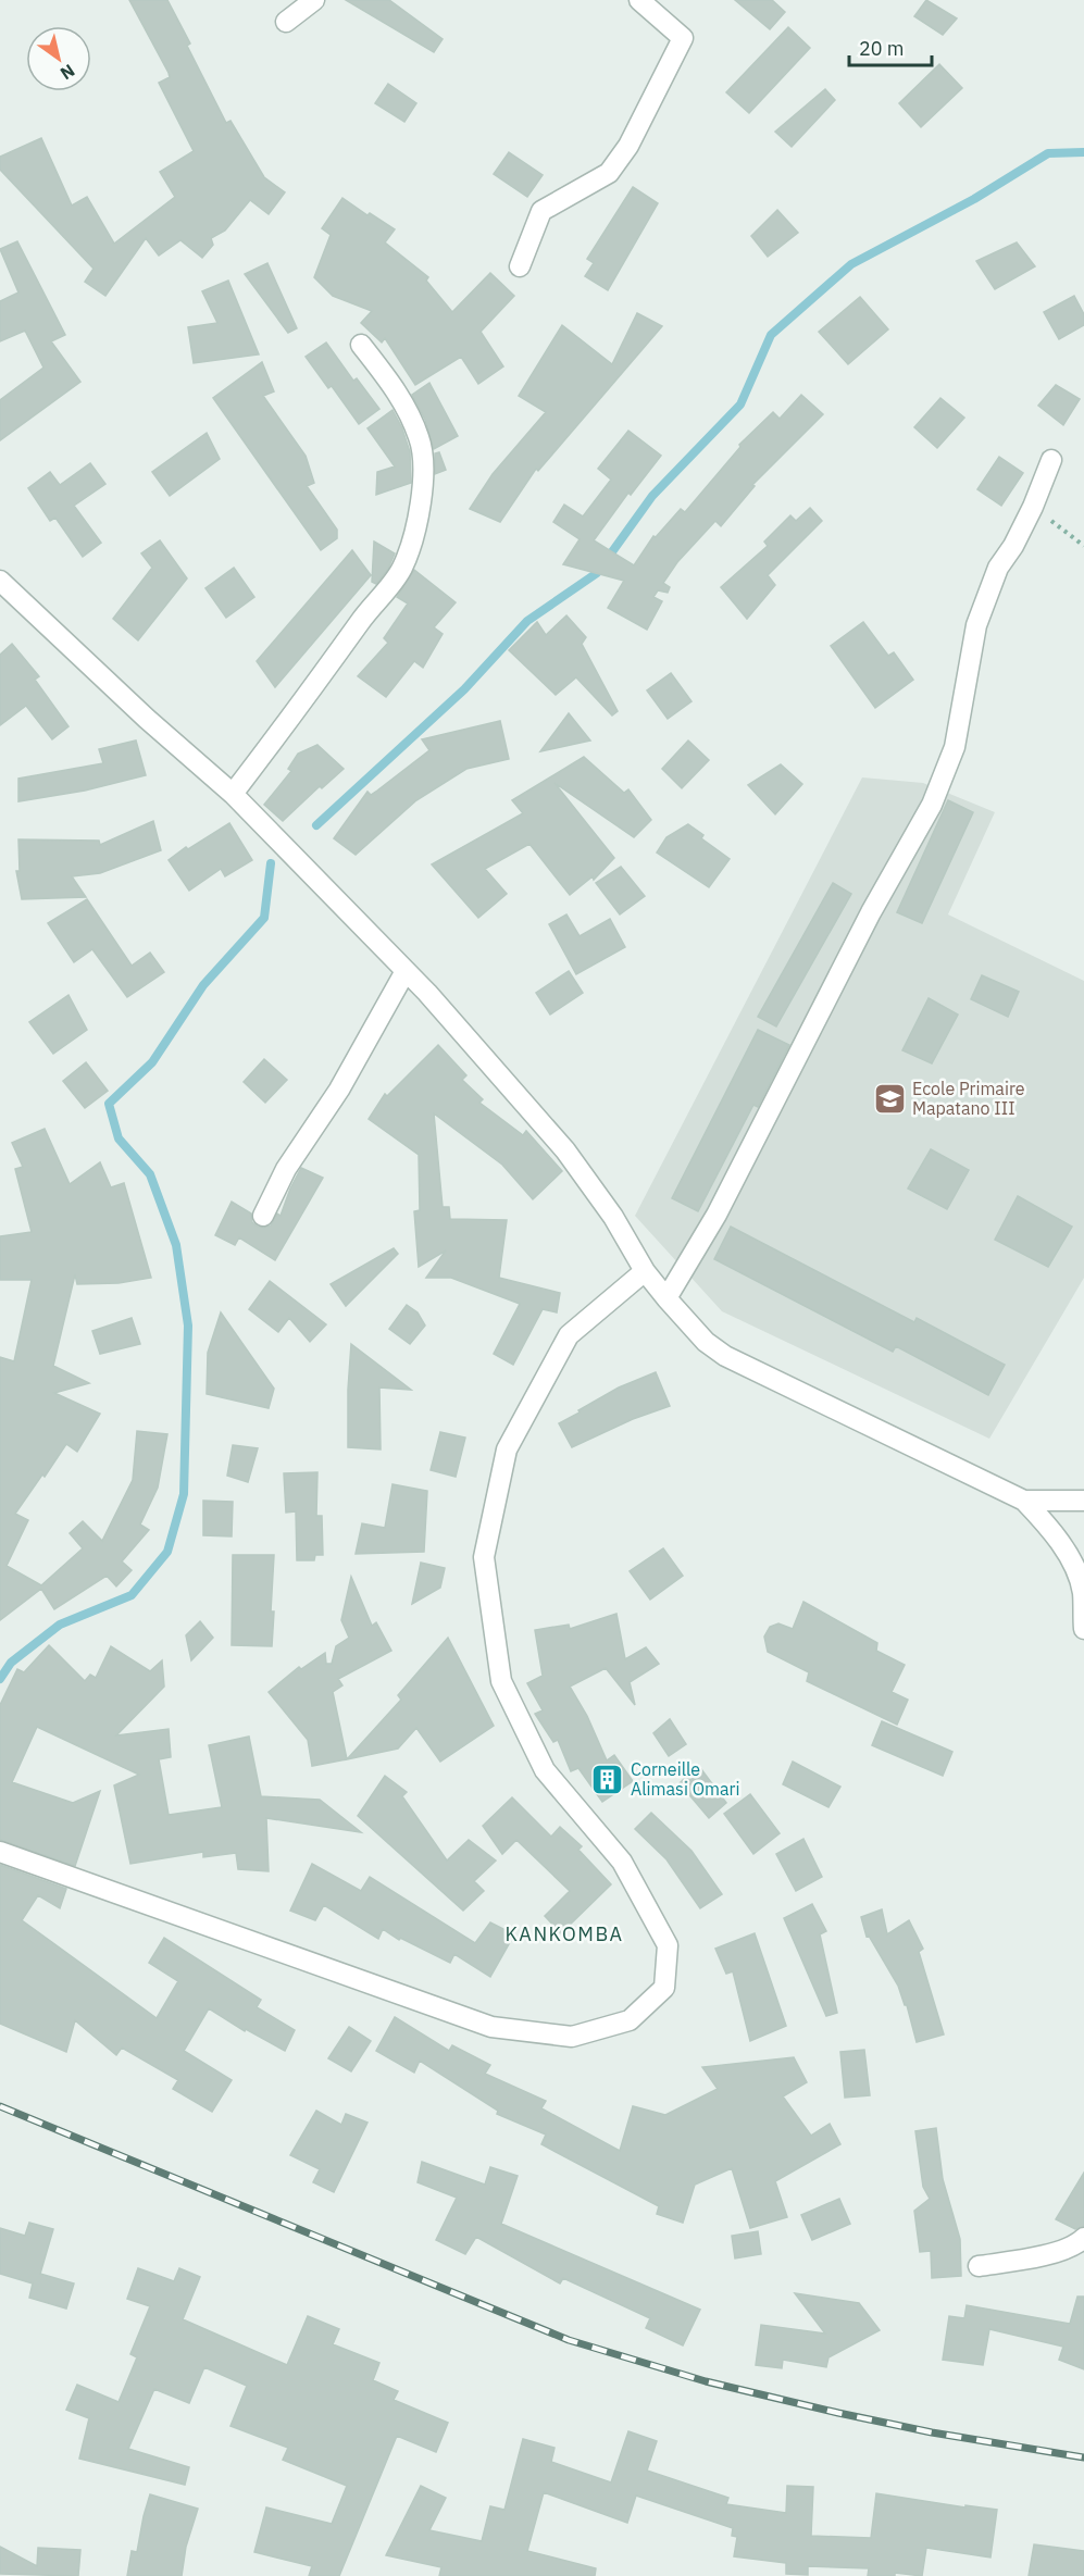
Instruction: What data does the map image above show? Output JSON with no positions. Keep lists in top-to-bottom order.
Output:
{
  "districts": ["KANKOMBA"],
  "places": {
    "school or university": ["Ecole Primaire Mapatano III"],
    "building": ["Corneille Alimasi Omari"]
  },
  "scale_bar": "20 m",
  "north": "bottom right"
}
